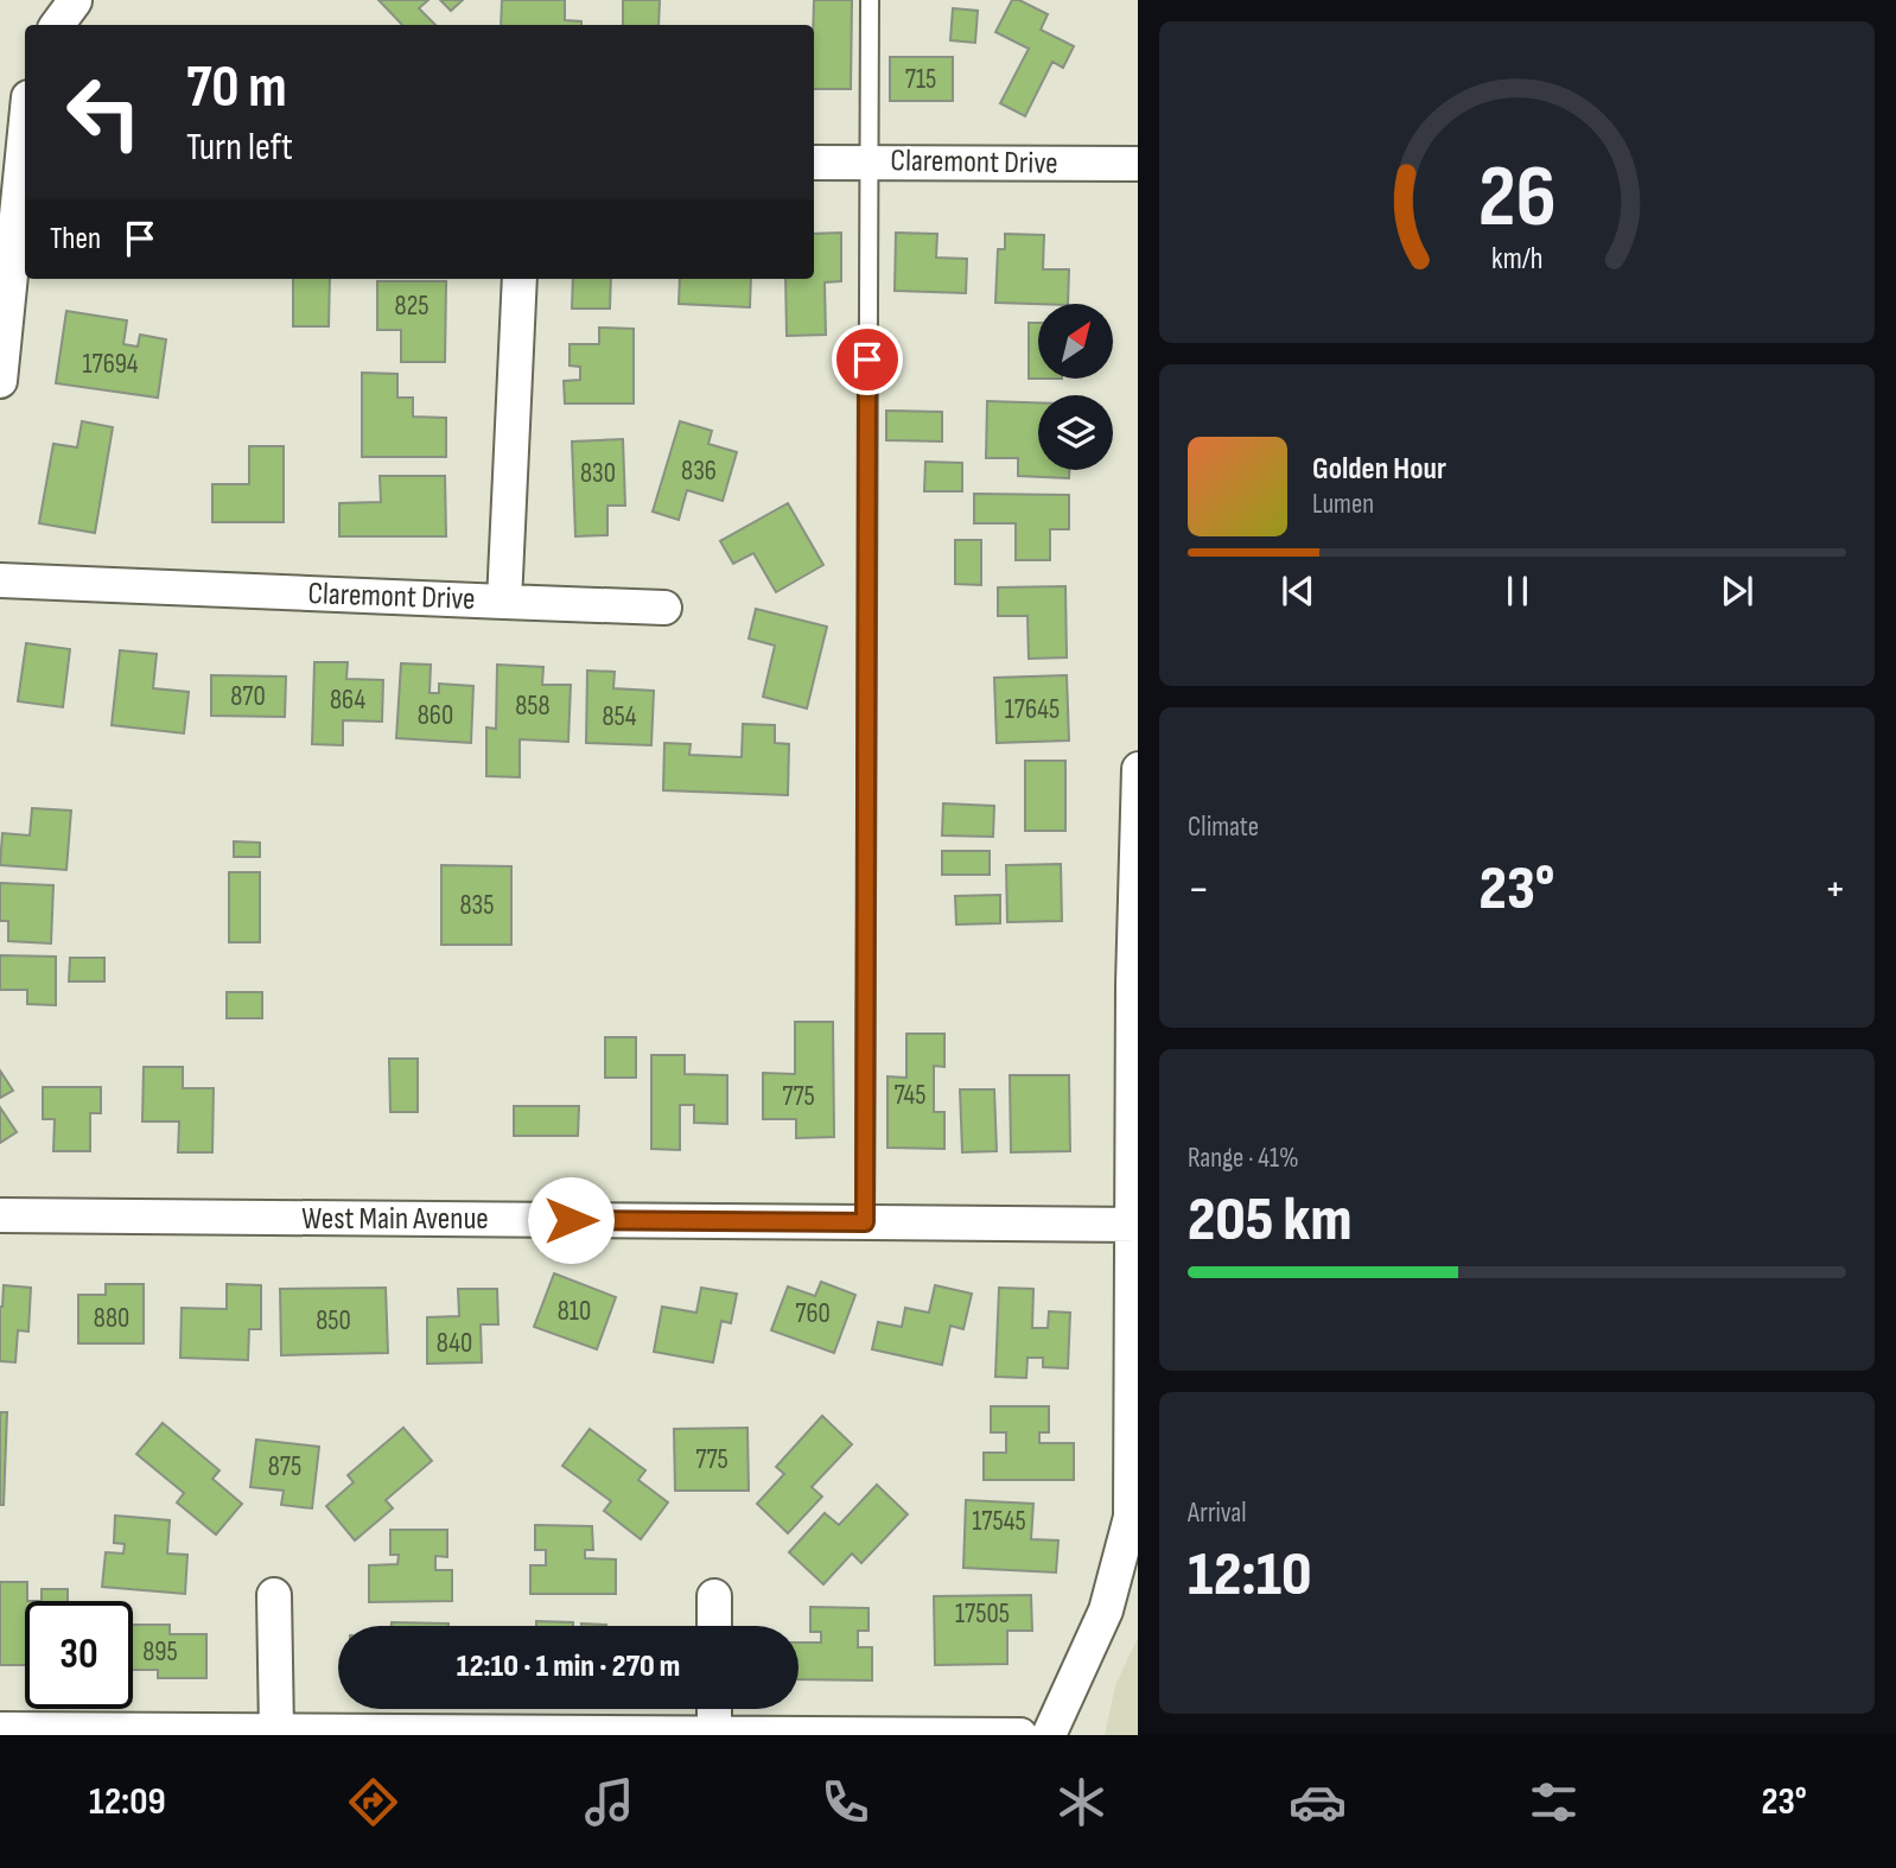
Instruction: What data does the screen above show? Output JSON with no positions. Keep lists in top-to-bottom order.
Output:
{
  "streets": {
    "street": ["Claremont Drive", "West Main Avenue"]
  },
  "house_numbers": [
    "715",
    "825",
    "17694",
    "836",
    "830",
    "870",
    "864",
    "858",
    "17645",
    "860",
    "854",
    "835",
    "745",
    "775",
    "810",
    "760",
    "880",
    "850",
    "840",
    "775",
    "875",
    "17545",
    "17505",
    "895"
  ],
  "north": "top right",
  "page": {
    "turn": ["70 m", "Turn left"],
    "then": "Then",
    "song": ["Golden Hour", "Lumen"],
    "tile": [
      "Climate",
      ["Range · 41%", "205 km"],
      ["Arrival", "12:10"]
    ],
    "heat": ["−", "23°", "+"],
    "limit": "30",
    "trip": "12:10 · 1 min · 270 m",
    "tabs": ["12:09", "23°"],
    "gauge": ["26", "km/h"]
  }
}
